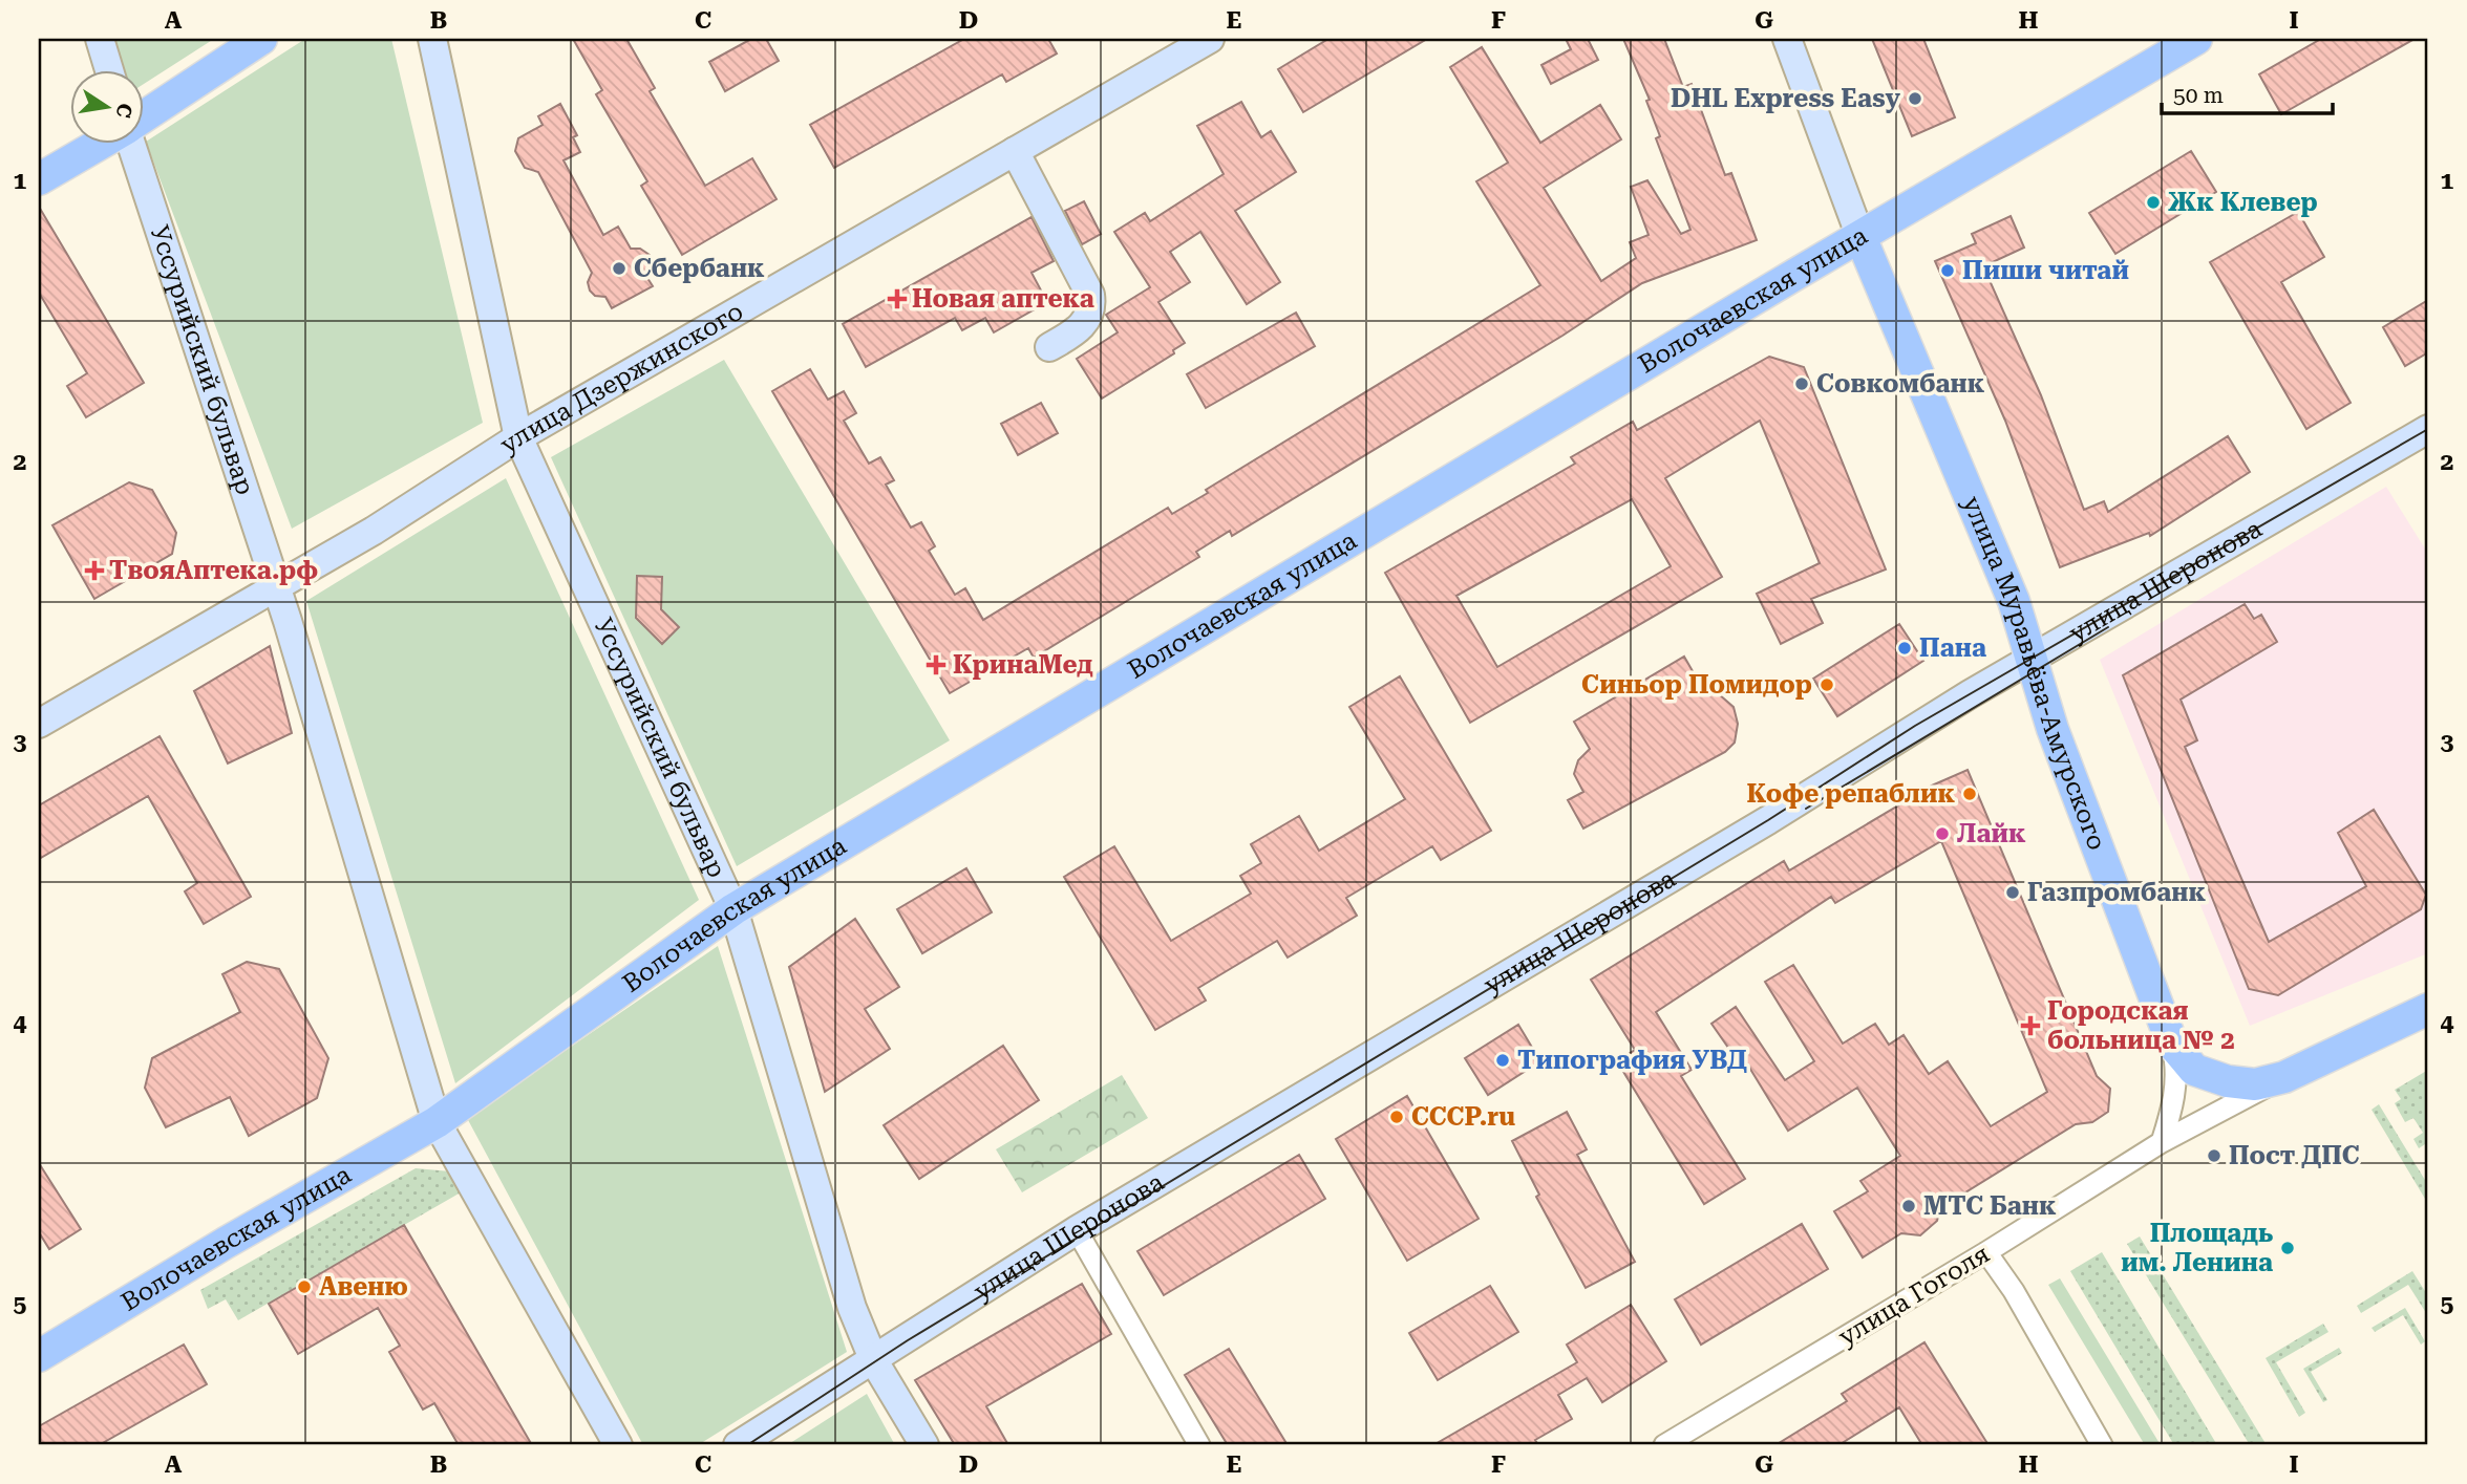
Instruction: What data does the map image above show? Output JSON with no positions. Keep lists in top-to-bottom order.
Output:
{
  "streets": {
    "main road": ["Волочаевская улица", "улица Муравьёва-Амурского"],
    "street": [
      "Уссурийский бульвар",
      "улица Дзержинского",
      "улица Шеронова",
      "улица Гоголя"
    ]
  },
  "crossings": [
    ["Волочаевская улица", "Уссурийский бульвар"],
    ["Волочаевская улица", "улица Муравьёва-Амурского"],
    ["Уссурийский бульвар", "улица Дзержинского"],
    ["Уссурийский бульвар", "улица Шеронова"],
    ["улица Шеронова", "улица Муравьёва-Амурского"],
    ["улица Муравьёва-Амурского", "улица Гоголя"]
  ],
  "places": {
    "other": [
      "DHL Express Easy",
      "Жк Клевер",
      "Сбербанк",
      "Пиши читай",
      "Совкомбанк",
      "Пана",
      "Синьор Помидор",
      "Кофе репаблик",
      "Лайк",
      "Газпромбанк",
      "Типография УВД",
      "СССР.ru",
      "Пост ДПС",
      "МТС Банк",
      "Площадь им. Ленина",
      "Авеню"
    ],
    "health": [
      "Новая аптека",
      "ТвояАптека.рф",
      "КринаМед",
      "Городская больница № 2"
    ]
  },
  "scale_bar": "50 m",
  "north": "right",
  "grid": {
    "columns": [
      "A",
      "B",
      "C",
      "D",
      "E",
      "F",
      "G",
      "H",
      "I"
    ],
    "rows": [
      "1",
      "2",
      "3",
      "4",
      "5"
    ]
  }
}
